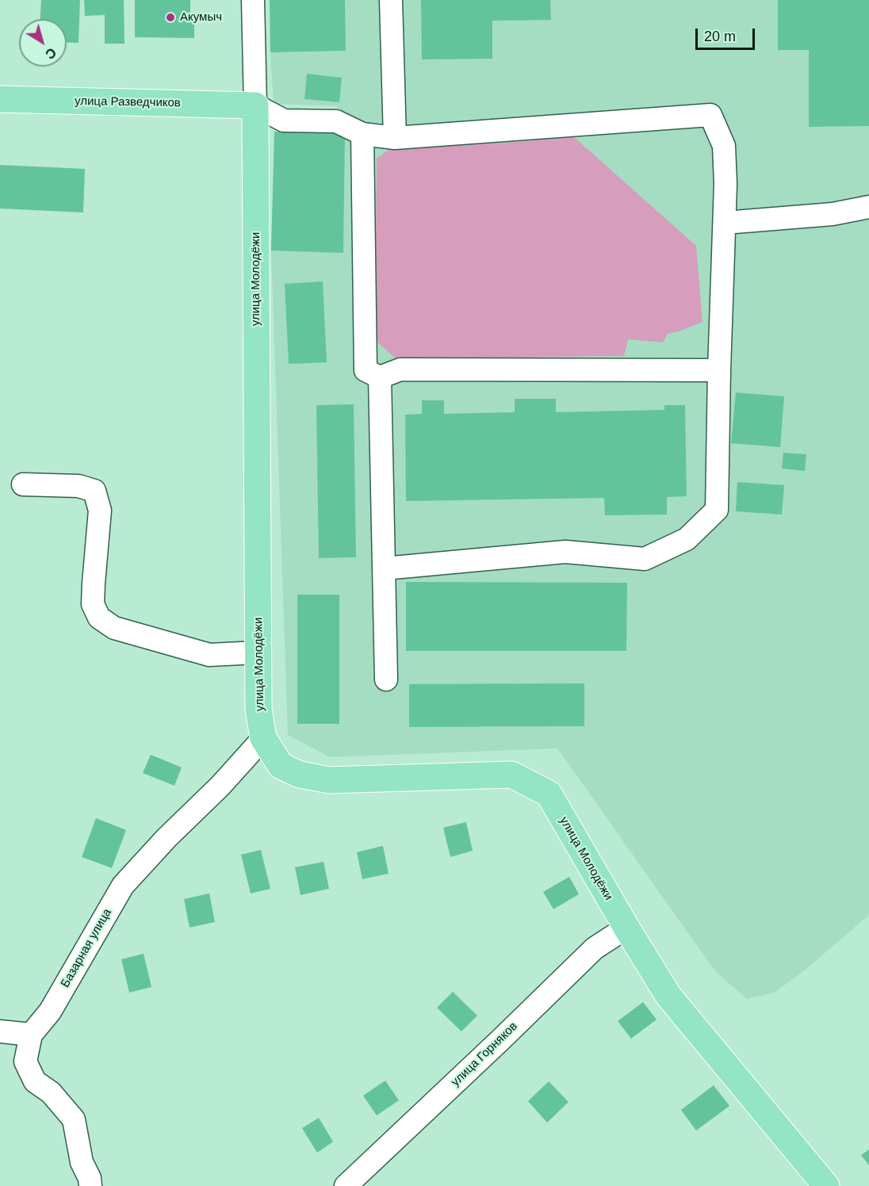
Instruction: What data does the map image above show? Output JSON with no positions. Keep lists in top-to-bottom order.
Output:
{
  "streets": {
    "main road": ["улица Разведчиков", "улица Молодёжи"],
    "street": ["Базарная улица", "улица Горняков"]
  },
  "crossings": [
    ["улица Разведчиков", "улица Молодёжи"],
    ["улица Молодёжи", "Базарная улица"],
    ["улица Молодёжи", "улица Горняков"]
  ],
  "places": ["Акумыч"],
  "scale_bar": "20 m",
  "north": "bottom right"
}
